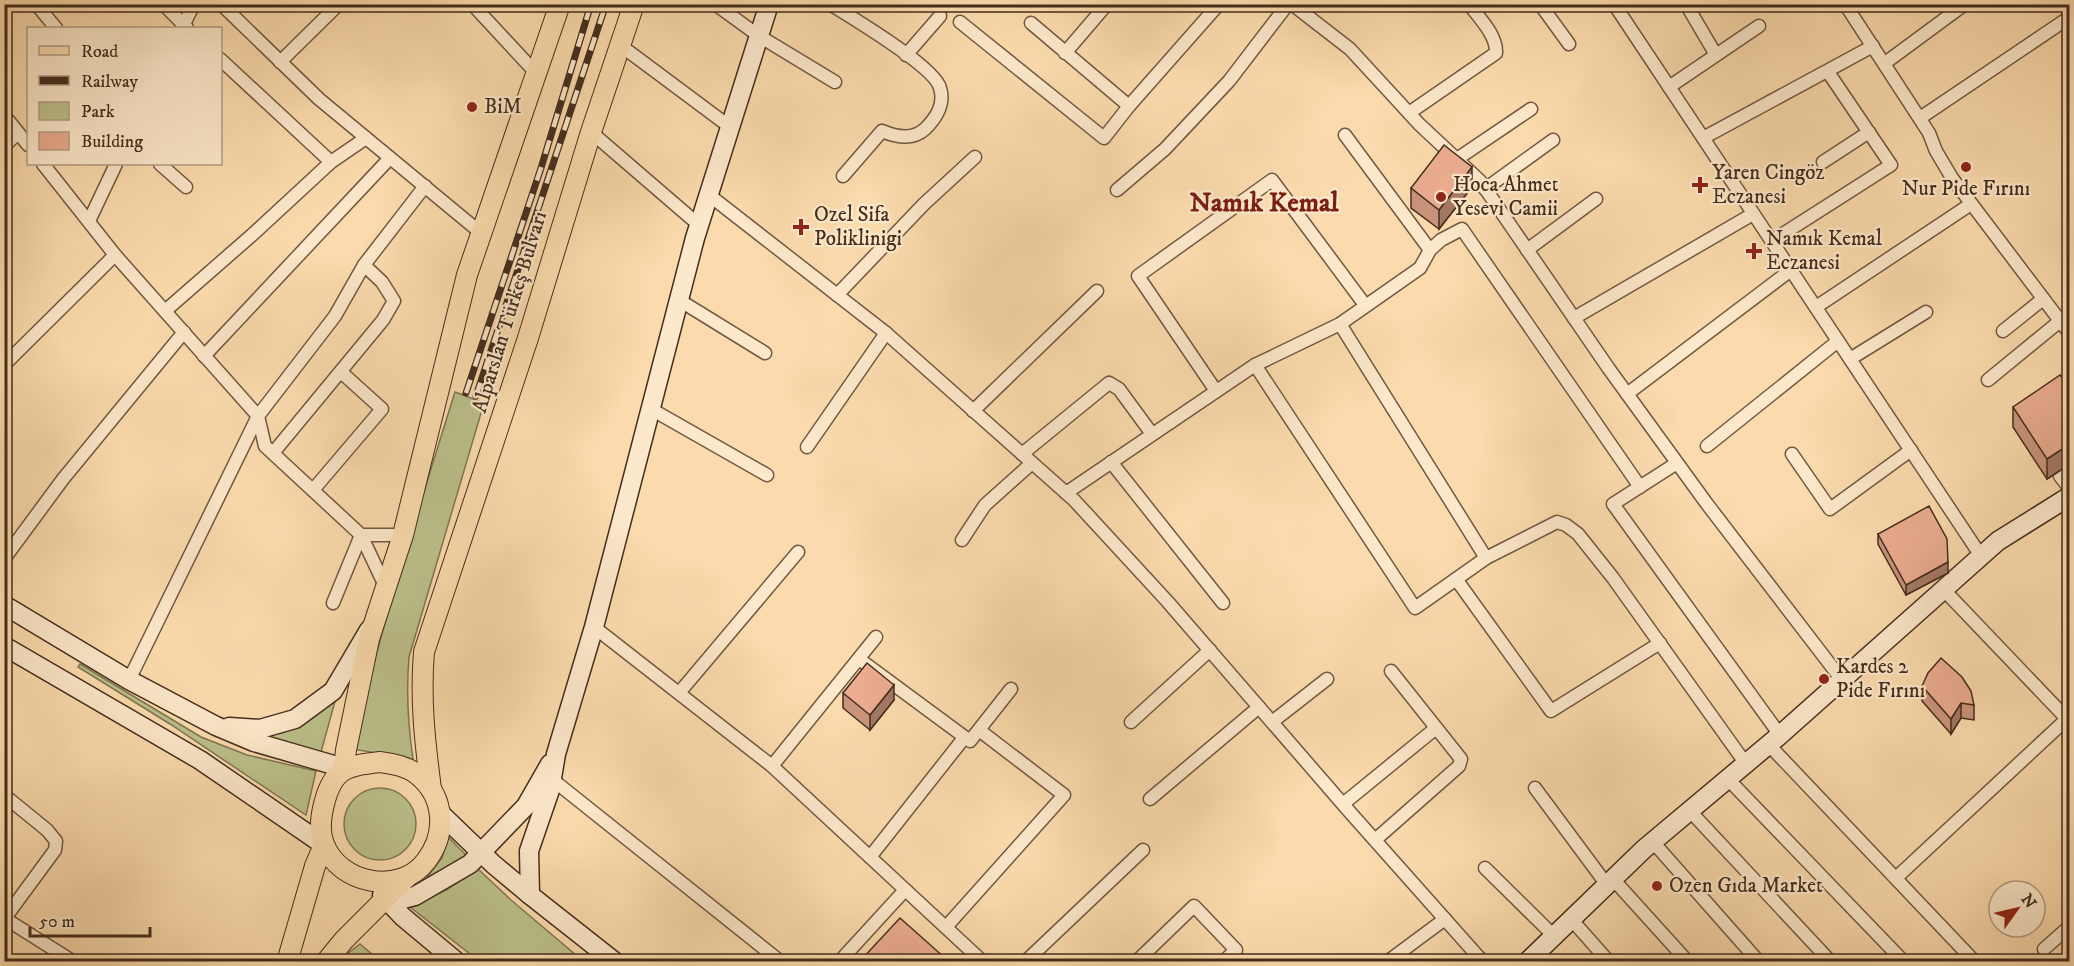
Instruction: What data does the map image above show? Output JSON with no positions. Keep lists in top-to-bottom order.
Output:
{
  "streets": {
    "main road": ["Alparslan Türkeş Bulvarı"]
  },
  "districts": ["Namık Kemal"],
  "places": {
    "other": [
      "BiM",
      "Nur Pide Fırını",
      "Hoca Ahmet Yesevi Camii",
      "Kardes 2 Pide Fırını",
      "Ozen Gıda Market"
    ],
    "health": ["Yaren Cingöz Eczanesi", "Ozel Sifa Poliklinigi", "Namık Kemal Eczanesi"]
  },
  "legend": [
    "Road",
    "Railway",
    "Park",
    "Building"
  ],
  "scale_bar": "50 m",
  "north": "top right"
}
